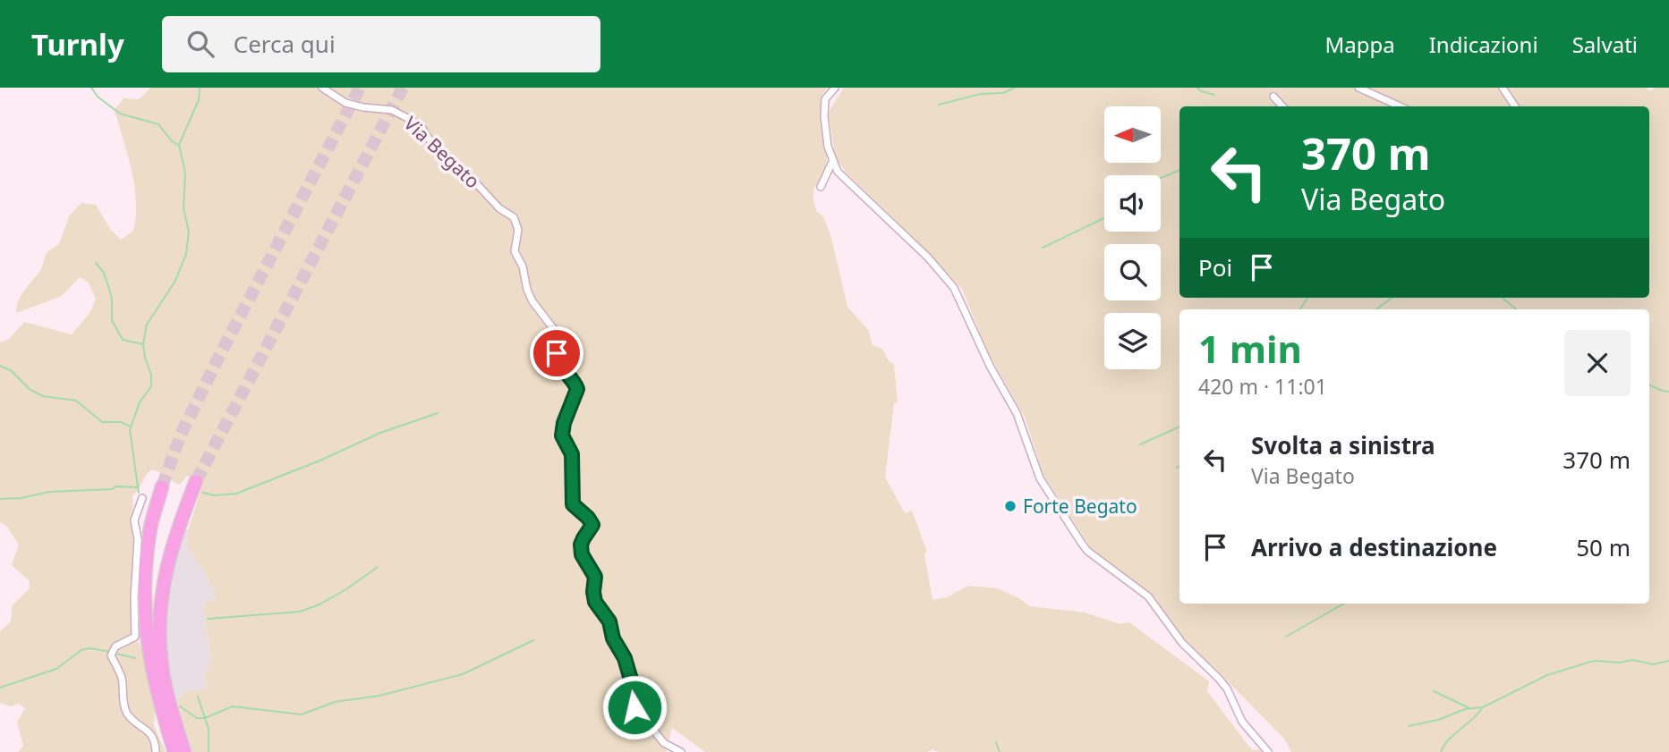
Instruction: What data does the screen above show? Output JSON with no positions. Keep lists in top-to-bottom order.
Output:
{
  "streets": {
    "street": ["Via Begato"]
  },
  "places": ["Forte Begato"],
  "north": "left",
  "page": {
    "header": "Turnly",
    "search": "Cerca qui",
    "nav": ["Mappa", "Indicazioni", "Salvati"],
    "turn": ["370 m", "Via Begato"],
    "then": "Poi",
    "heading": ["1 min", "420 m · 11:01"],
    "list": [
      {
        "name": "Svolta a sinistra",
        "note": "Via Begato",
        "value": "370 m"
      },
      {
        "name": "Arrivo a destinazione",
        "value": "50 m"
      }
    ]
  }
}
